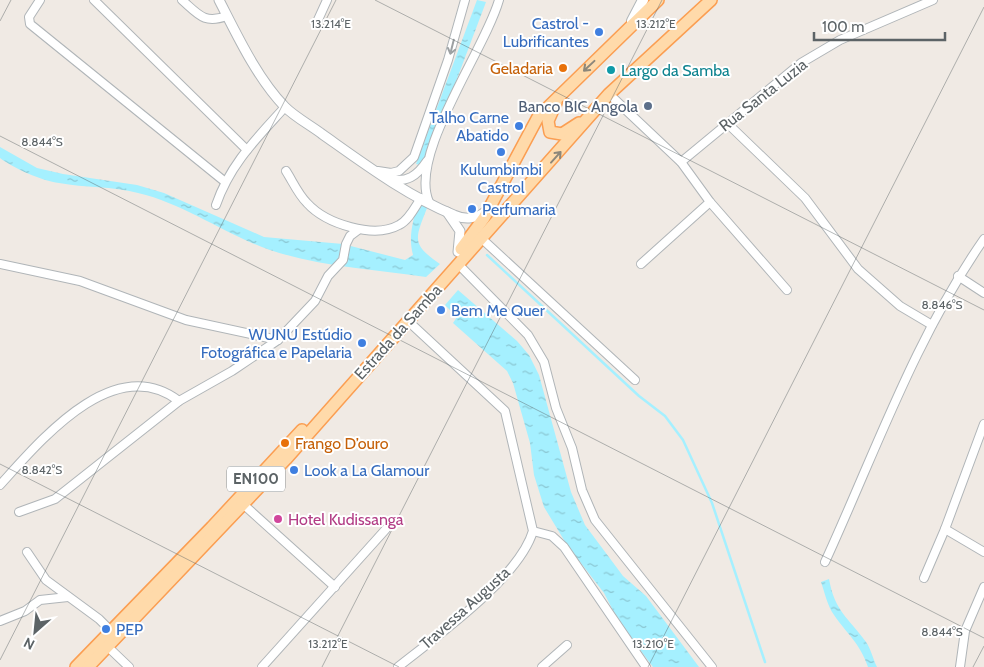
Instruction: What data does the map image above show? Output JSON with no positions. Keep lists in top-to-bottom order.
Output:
{
  "streets": {
    "main road": ["Estrada da Samba", "EN100"],
    "street": ["Rua Santa Luzia", "Travessa Augusta"]
  },
  "places": [
    "Castrol - Lubrificantes",
    "Geladaria",
    "Largo da Samba",
    "Banco BIC Angola",
    "Talho Carne Abatido",
    "Kulumbimbi Castrol",
    "Perfumaria",
    "Bem Me Quer",
    "WUNU Estúdio Fotográfica e Papelaria",
    "Frango D’ouro",
    "Look a La Glamour",
    "Hotel Kudissanga",
    "PEP"
  ],
  "scale_bar": "100 m",
  "north": "bottom left",
  "coordinates": [
    "13.214°E",
    "13.212°E",
    "8.844°S",
    "8.846°S",
    "8.842°S",
    "13.210°E"
  ]
}
